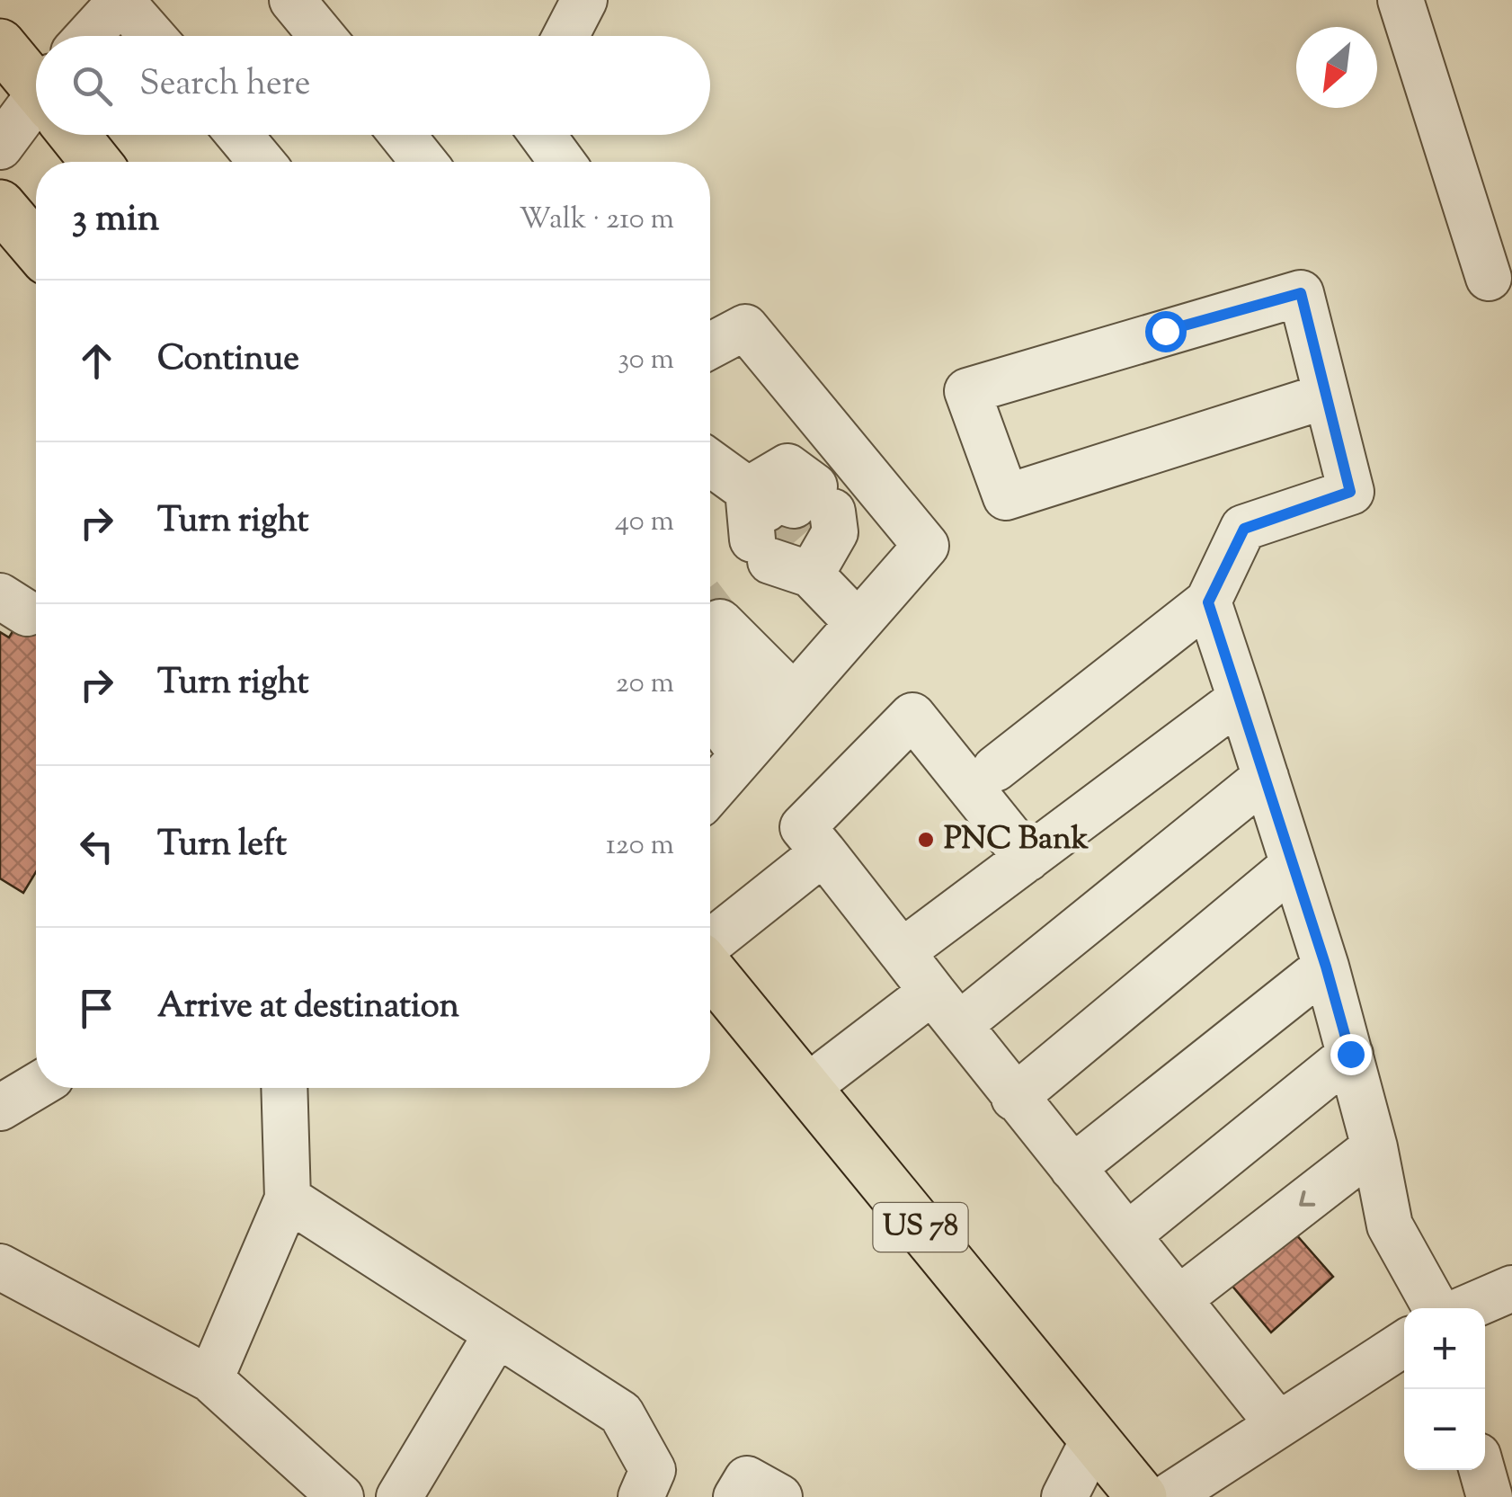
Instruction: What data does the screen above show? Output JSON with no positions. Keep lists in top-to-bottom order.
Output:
{
  "streets": {
    "main road": ["US 78"]
  },
  "places": ["PNC Bank"],
  "north": "bottom left",
  "page": {
    "search": "Search here",
    "heading": ["3 min", "Walk · 210 m"],
    "list": [
      ["Continue", "30 m"],
      ["Turn right", "40 m"],
      ["Turn right", "20 m"],
      ["Turn left", "120 m"],
      "Arrive at destination"
    ],
    "map_buttons": ["+", "−"]
  }
}
